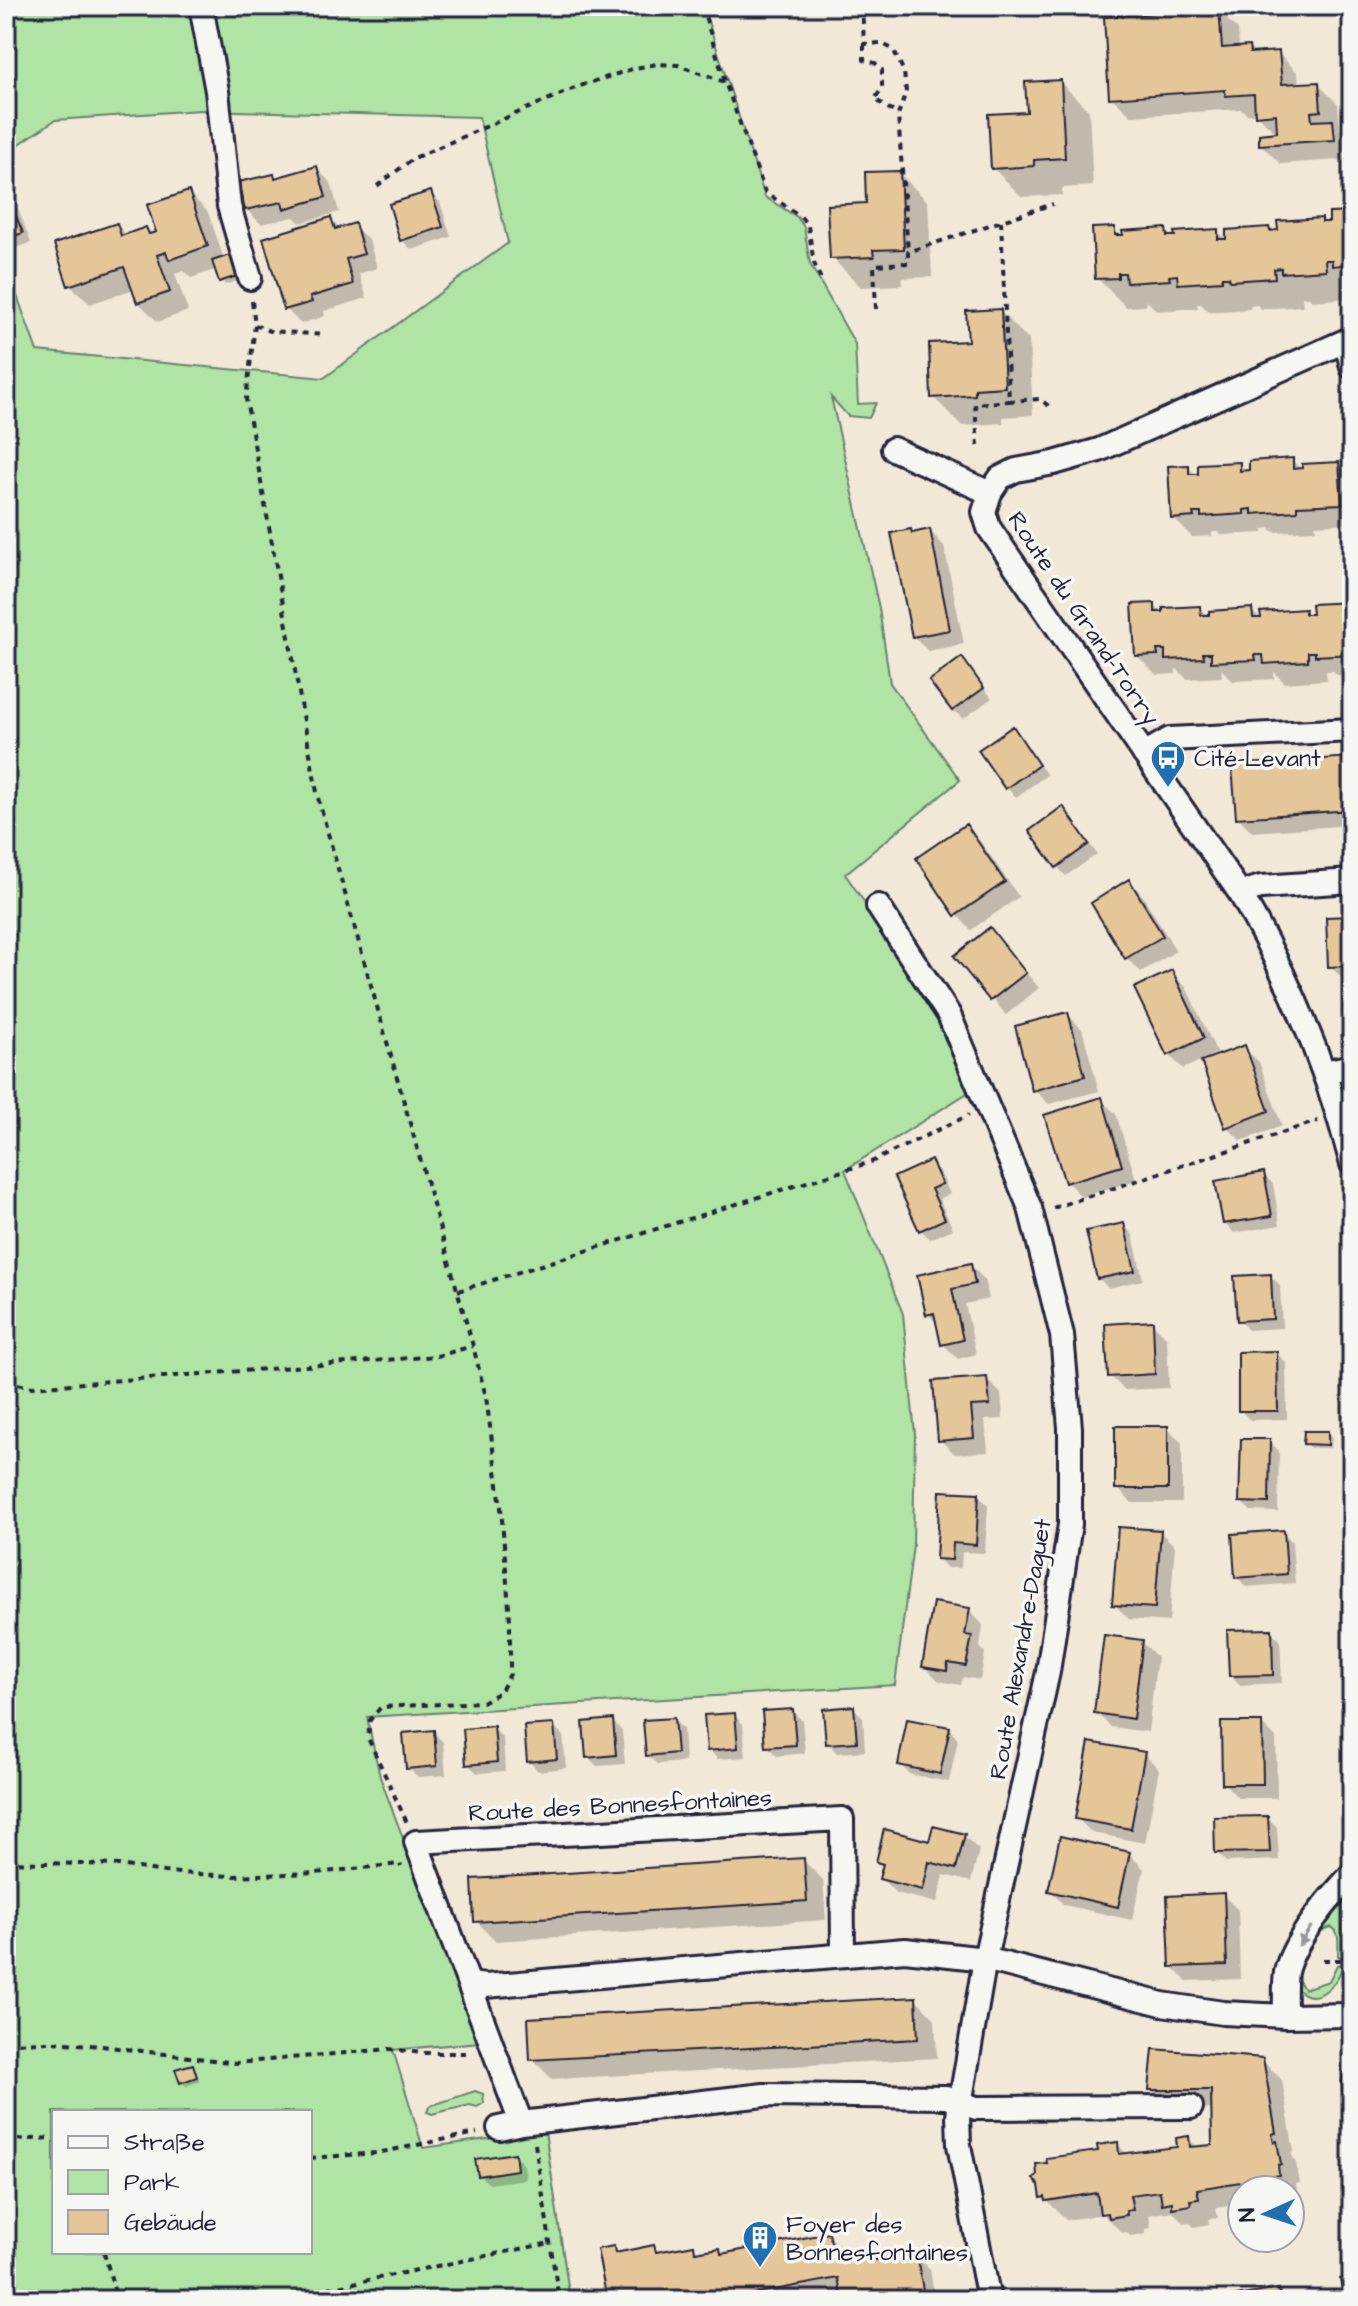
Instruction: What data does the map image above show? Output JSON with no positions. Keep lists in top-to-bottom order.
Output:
{
  "streets": {
    "street": ["Route du Grand-Torry", "Route Alexandre-Daguet", "Route des Bonnesfontaines"]
  },
  "places": {
    "bus stop": ["Cité-Levant"],
    "building": ["Foyer des Bonnesfontaines"]
  },
  "legend": ["Straße", "Park", "Gebäude"],
  "north": "left"
}
